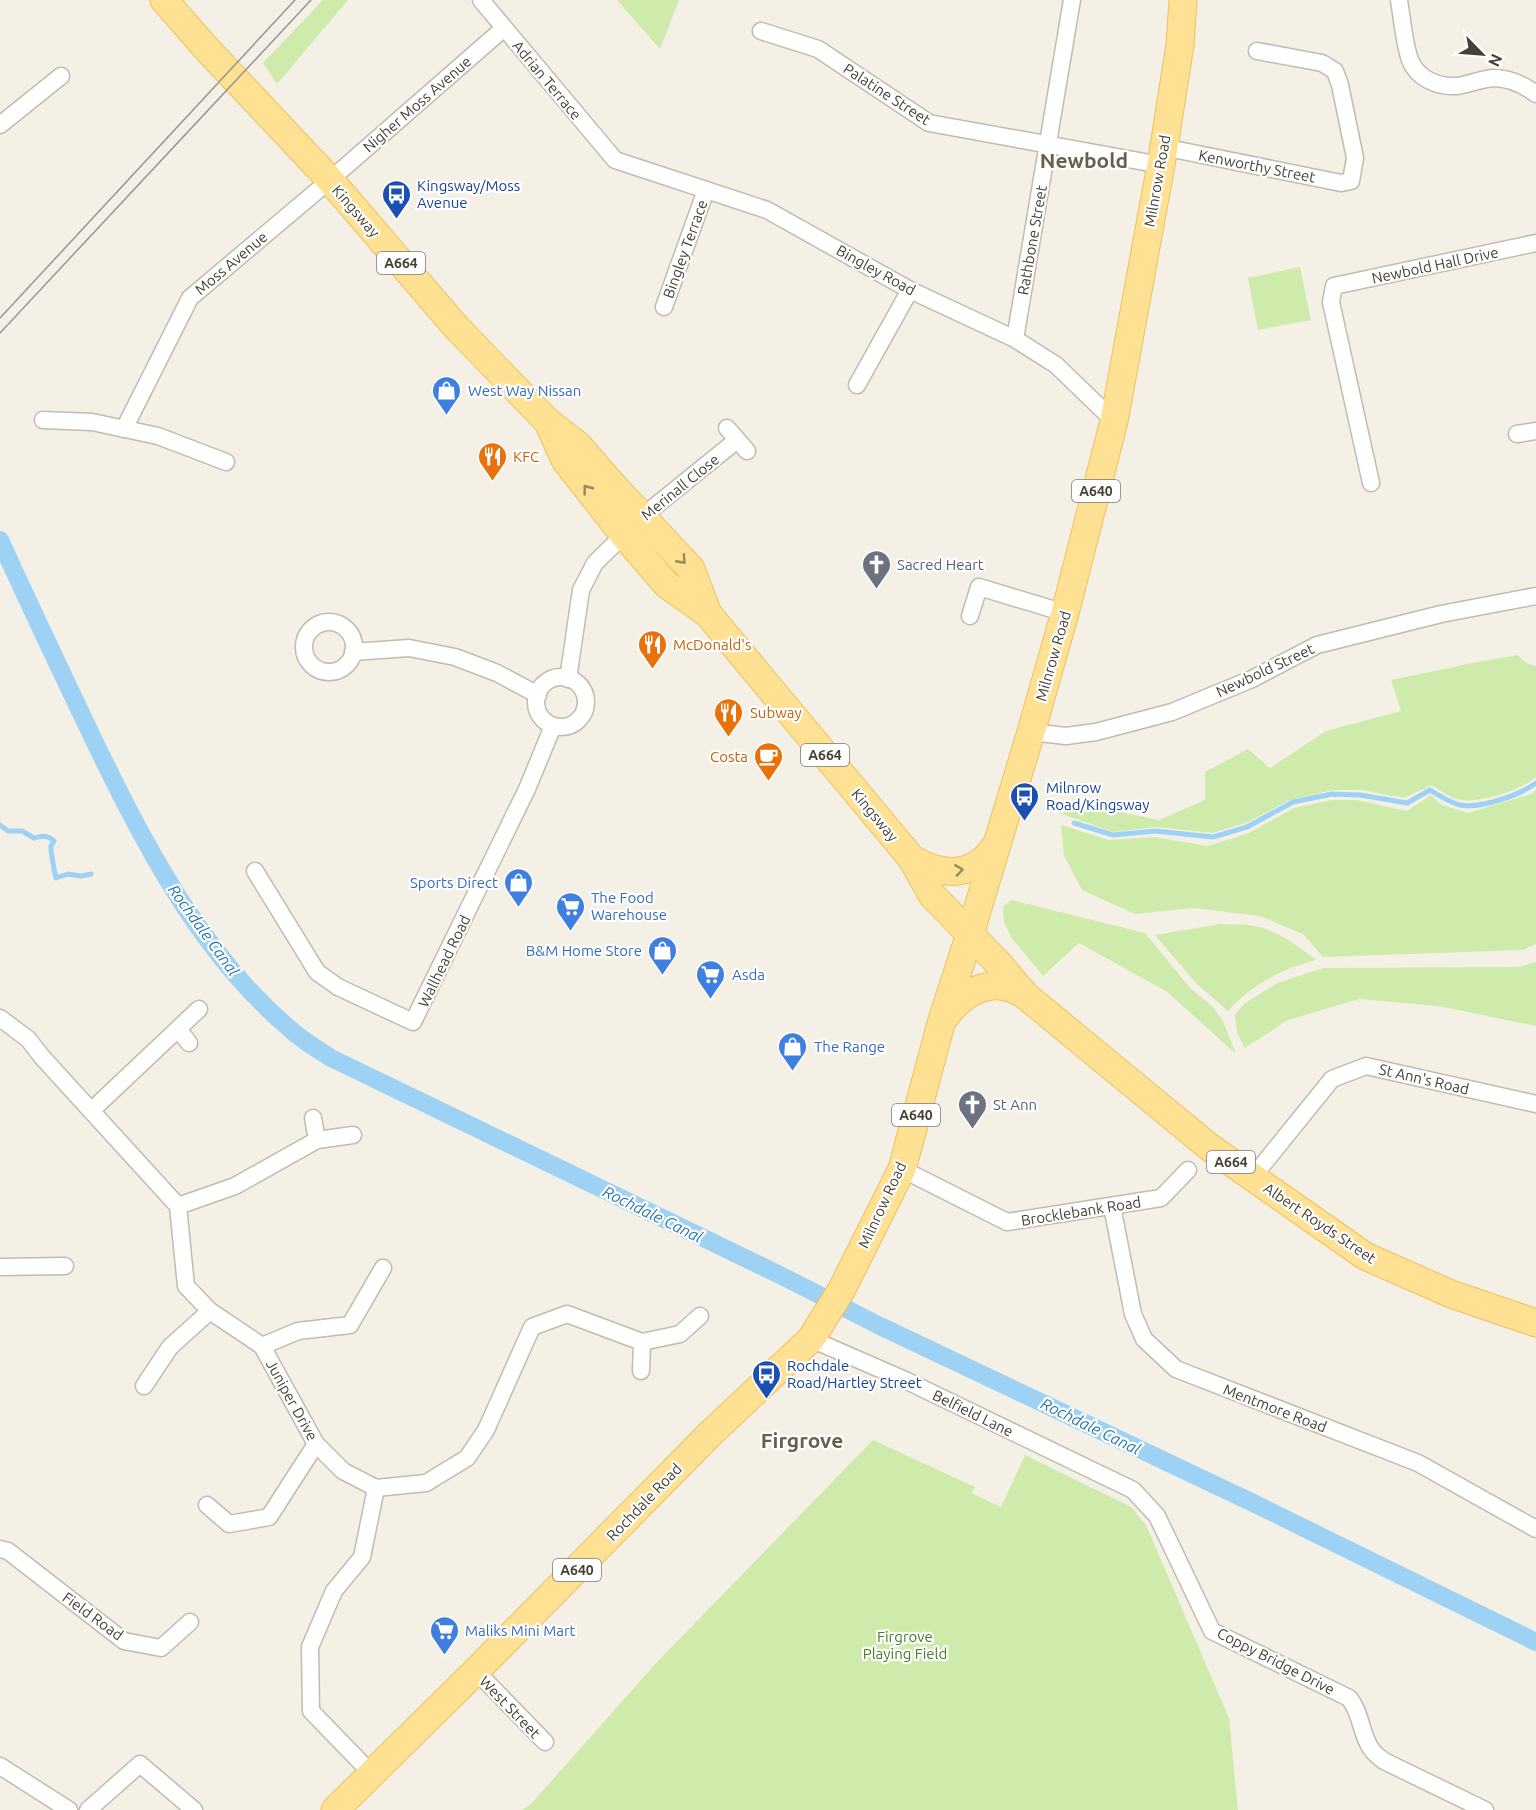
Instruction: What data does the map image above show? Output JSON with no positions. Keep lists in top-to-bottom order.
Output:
{
  "streets": {
    "main road": [
      "Milnrow Road",
      "Kingsway",
      "A664",
      "A640",
      "Albert Royds Street",
      "Rochdale Road"
    ],
    "street": [
      "Adrian Terrace",
      "Palatine Street",
      "Nigher Moss Avenue",
      "Kenworthy Street",
      "Rathbone Street",
      "Bingley Terrace",
      "Moss Avenue",
      "Newbold Hall Drive",
      "Bingley Road",
      "Merinall Close",
      "Newbold Street",
      "Wallhead Road",
      "St Ann's Road",
      "Brocklebank Road",
      "Juniper Drive",
      "Mentmore Road",
      "Belfield Lane",
      "Field Road",
      "Coppy Bridge Drive",
      "West Street"
    ]
  },
  "crossings": [
    ["Adrian Terrace", "Nigher Moss Avenue"],
    ["Adrian Terrace", "Bingley Road"],
    ["Palatine Street", "Kenworthy Street"],
    ["Palatine Street", "Milnrow Road"],
    ["Palatine Street", "Rathbone Street"],
    ["Nigher Moss Avenue", "Kingsway"],
    ["Nigher Moss Avenue", "Moss Avenue"],
    ["Kenworthy Street", "Milnrow Road"],
    ["Milnrow Road", "Kingsway"],
    ["Milnrow Road", "A664"],
    ["Milnrow Road", "Bingley Road"],
    ["Milnrow Road", "Newbold Street"],
    ["Milnrow Road", "Brocklebank Road"],
    ["Milnrow Road", "Albert Royds Street"],
    ["Milnrow Road", "Rochdale Road"],
    ["Kingsway", "Moss Avenue"],
    ["Kingsway", "A664"],
    ["Kingsway", "Merinall Close"],
    ["Kingsway", "Albert Royds Street"],
    ["Rathbone Street", "Bingley Road"],
    ["Bingley Terrace", "Bingley Road"],
    ["A664", "Albert Royds Street"],
    ["St Ann's Road", "Albert Royds Street"],
    ["Brocklebank Road", "Mentmore Road"],
    ["Belfield Lane", "Rochdale Road"],
    ["Belfield Lane", "Coppy Bridge Drive"],
    ["Rochdale Road", "West Street"]
  ],
  "districts": ["Newbold", "Firgrove"],
  "water": ["Rochdale Canal"],
  "parks": ["Firgrove Playing Field"],
  "places": {
    "bus stop": ["Kingsway/Moss Avenue", "Milnrow Road/Kingsway", "Rochdale Road/Hartley Street"],
    "shop": [
      "West Way Nissan",
      "Sports Direct",
      "B&M Home Store",
      "The Range"
    ],
    "restaurant": ["KFC", "McDonald's", "Subway"],
    "church": ["Sacred Heart", "St Ann"],
    "cafe": ["Costa"],
    "supermarket": ["The Food Warehouse", "Asda", "Maliks Mini Mart"]
  },
  "north": "bottom right"
}
